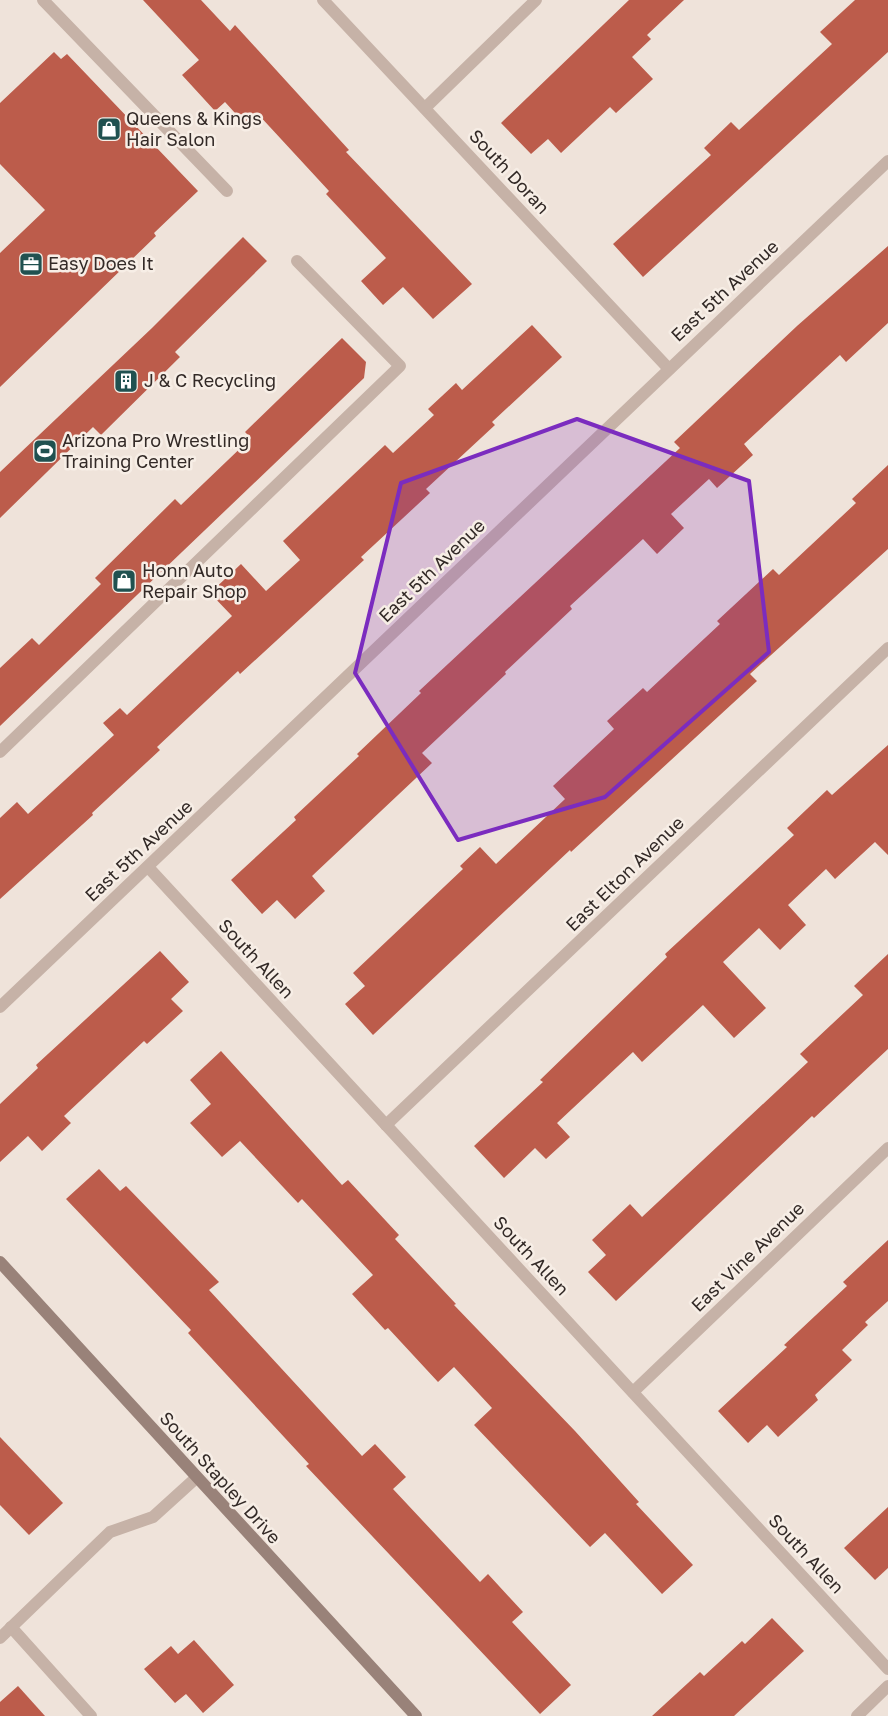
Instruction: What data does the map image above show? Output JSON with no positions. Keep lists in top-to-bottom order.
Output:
{
  "streets": {
    "main road": ["South Stapley Drive"],
    "street": [
      "South Doran",
      "East 5th Avenue",
      "East Elton Avenue",
      "South Allen",
      "East Vine Avenue"
    ]
  },
  "crossings": [
    ["South Doran", "East 5th Avenue"],
    ["East 5th Avenue", "South Allen"],
    ["East Elton Avenue", "South Allen"],
    ["South Allen", "East Vine Avenue"]
  ],
  "places": {
    "shop": ["Queens & Kings Hair Salon", "Honn Auto Repair Shop"],
    "office": ["Easy Does It"],
    "building": ["J & C Recycling"],
    "sports": ["Arizona Pro Wrestling Training Center"]
  }
}
